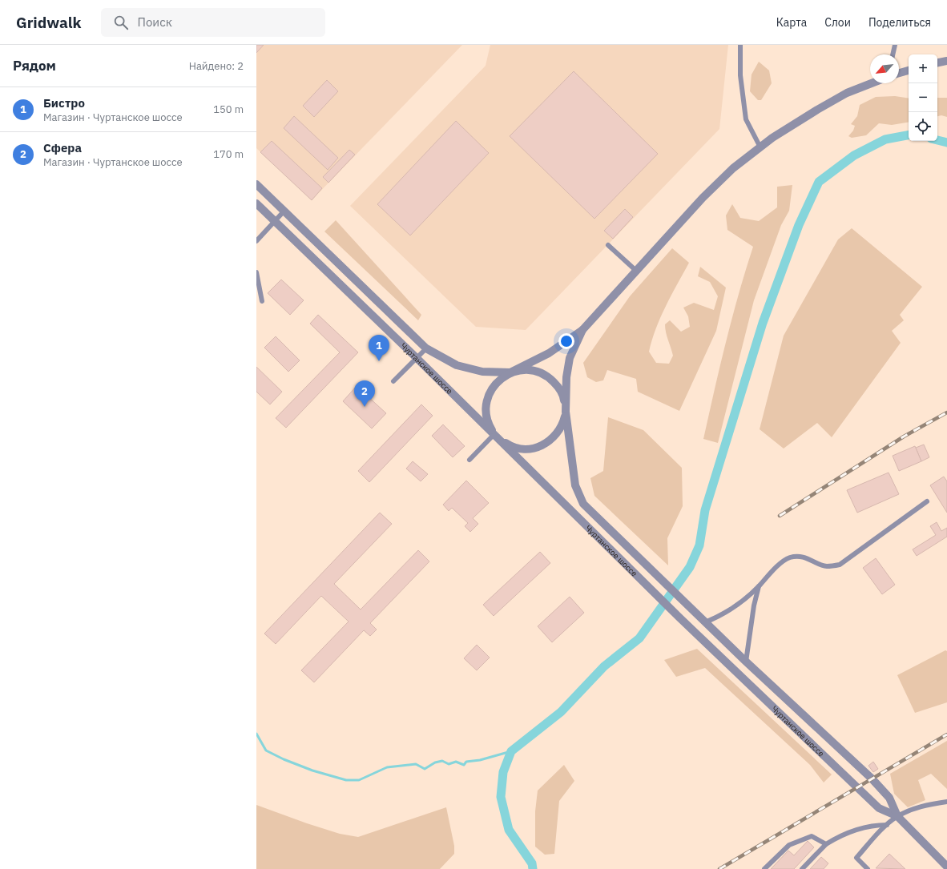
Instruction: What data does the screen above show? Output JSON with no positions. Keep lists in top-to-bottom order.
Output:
{
  "streets": {
    "street": ["Чуртанское шоссе"]
  },
  "north": "bottom left",
  "page": {
    "header": "Gridwalk",
    "search": "Поиск",
    "nav": ["Карта", "Слои", "Поделиться"],
    "heading": ["Рядом", "Найдено: 2"],
    "map_buttons": ["+", "−"],
    "list": [
      {
        "mark": "1",
        "name": "Бистро",
        "note": "Магазин · Чуртанское шоссе",
        "value": "150 m"
      },
      {
        "mark": "2",
        "name": "Сфера",
        "note": "Магазин · Чуртанское шоссе",
        "value": "170 m"
      }
    ],
    "pins": ["1", "2"]
  }
}
